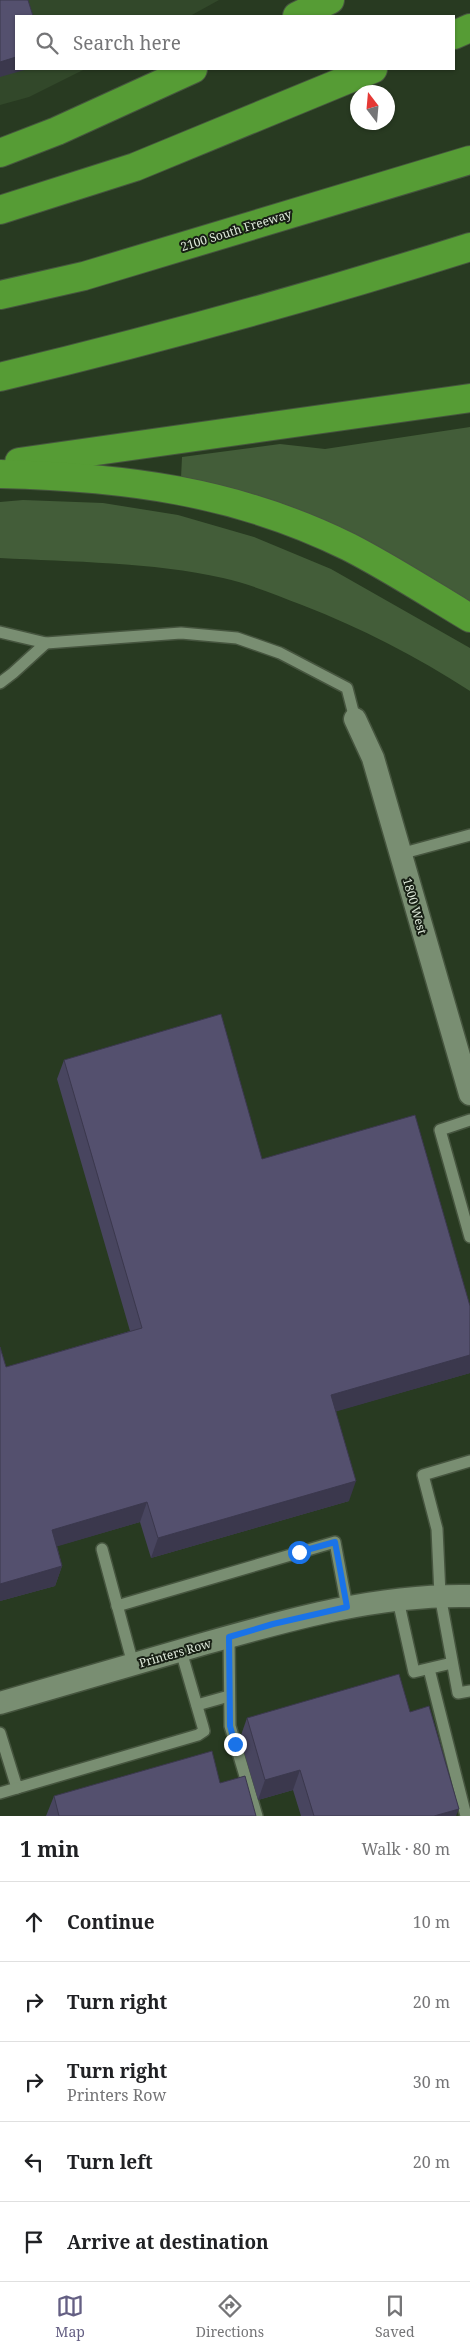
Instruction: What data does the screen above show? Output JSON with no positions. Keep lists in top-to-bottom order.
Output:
{
  "streets": {
    "highway": ["2100 South Freeway"],
    "street": ["1800 West", "Printers Row"]
  },
  "north": "top",
  "page": {
    "search": "Search here",
    "heading": ["1 min", "Walk · 80 m"],
    "list": [
      ["Continue", "10 m"],
      ["Turn right", "20 m"],
      ["Turn right", "Printers Row", "30 m"],
      ["Turn left", "20 m"],
      "Arrive at destination"
    ],
    "nav": ["Map", "Directions", "Saved"]
  }
}
